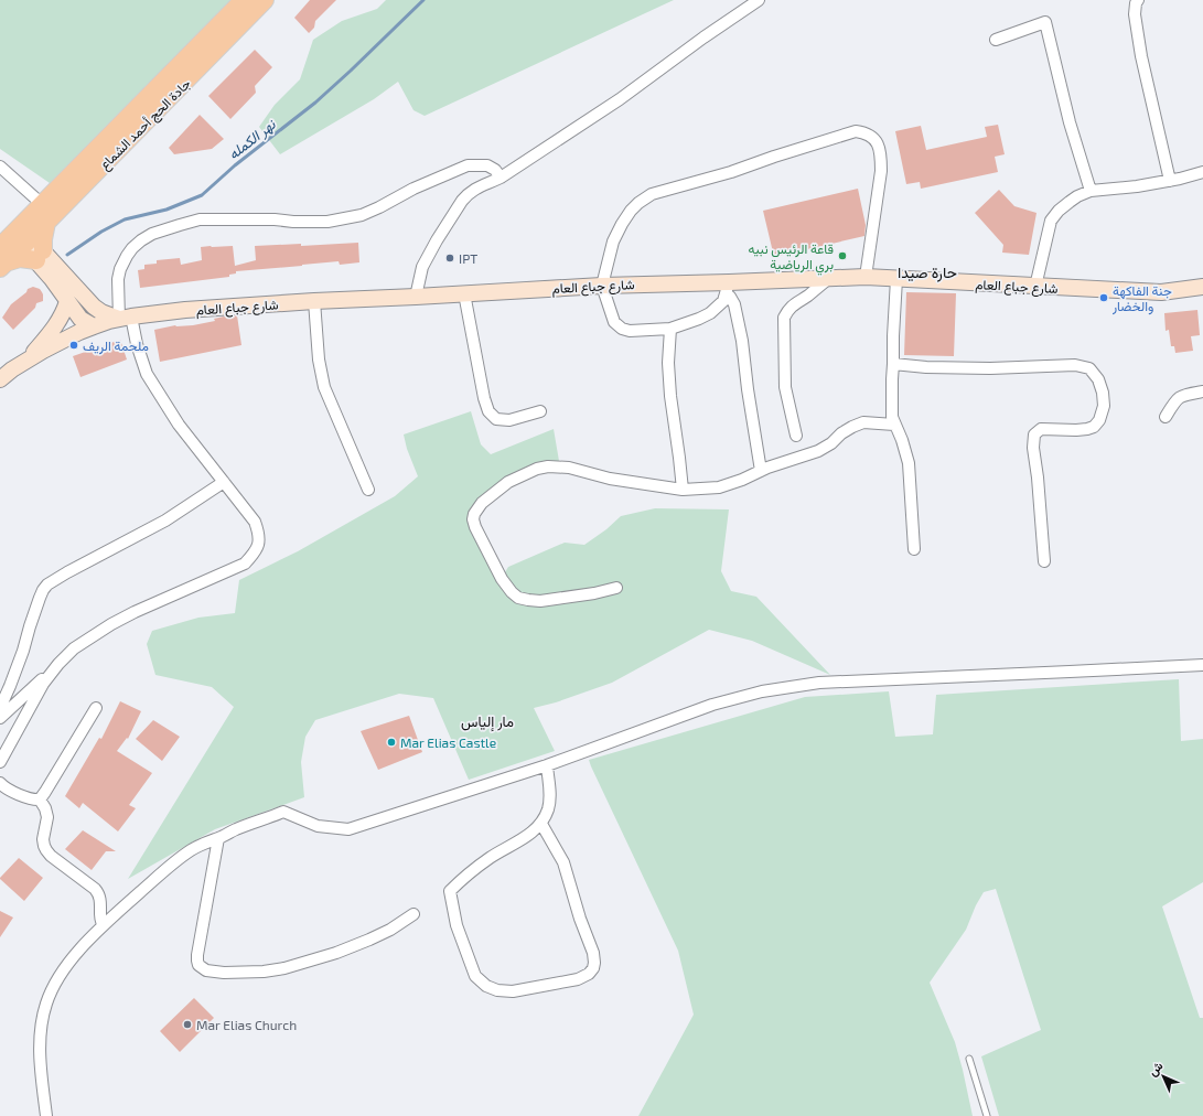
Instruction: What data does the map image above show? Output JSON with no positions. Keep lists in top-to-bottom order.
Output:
{
  "streets": {
    "main road": ["جادة الحج أحمد الشماع", "شارع جباع العام"]
  },
  "districts": ["حارة صيدا", "مار إلياس"],
  "water": ["نهر الكمله"],
  "places": [
    "قاعة الرئيس نبيه بري الرياضية",
    "IPT",
    "جنة الفاكهة والخضار",
    "ملحمة الريف",
    "Mar Elias Castle",
    "Mar Elias Church"
  ],
  "north": "top left"
}
